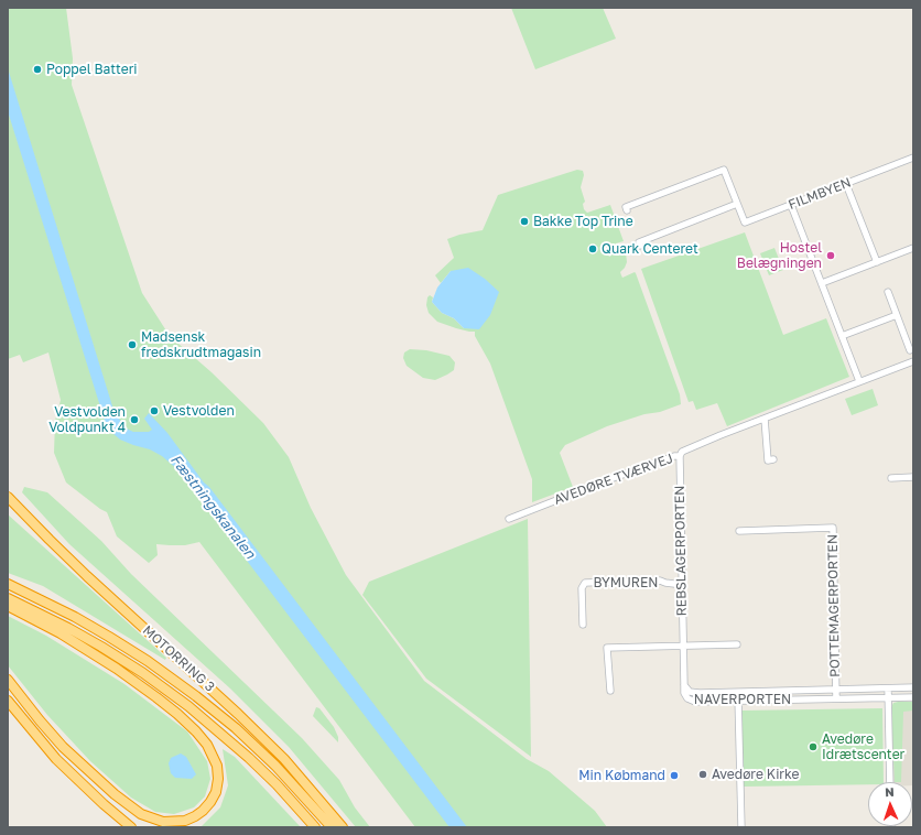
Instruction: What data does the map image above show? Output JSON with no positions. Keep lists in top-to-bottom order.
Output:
{
  "streets": {
    "highway": ["MOTORRING 3"],
    "street": [
      "FILMBYEN",
      "AVEDØRE TVÆRVEJ",
      "REBSLAGERPORTEN",
      "BYMUREN",
      "POTTEMAGERPORTEN",
      "NAVERPORTEN"
    ]
  },
  "crossings": [
    ["AVEDØRE TVÆRVEJ", "REBSLAGERPORTEN"],
    ["REBSLAGERPORTEN", "BYMUREN"],
    ["REBSLAGERPORTEN", "NAVERPORTEN"],
    ["POTTEMAGERPORTEN", "NAVERPORTEN"]
  ],
  "water": ["Fæstningskanalen"],
  "places": [
    "Poppel Batteri",
    "Bakke Top Trine",
    "Quark Centeret",
    "Hostel Belægningen",
    "Madsensk fredskrudtmagasin",
    "Vestvolden",
    "Vestvolden Voldpunkt 4",
    "Avedøre Idrætscenter",
    "Avedøre Kirke",
    "Min Købmand"
  ],
  "north": "top"
}
